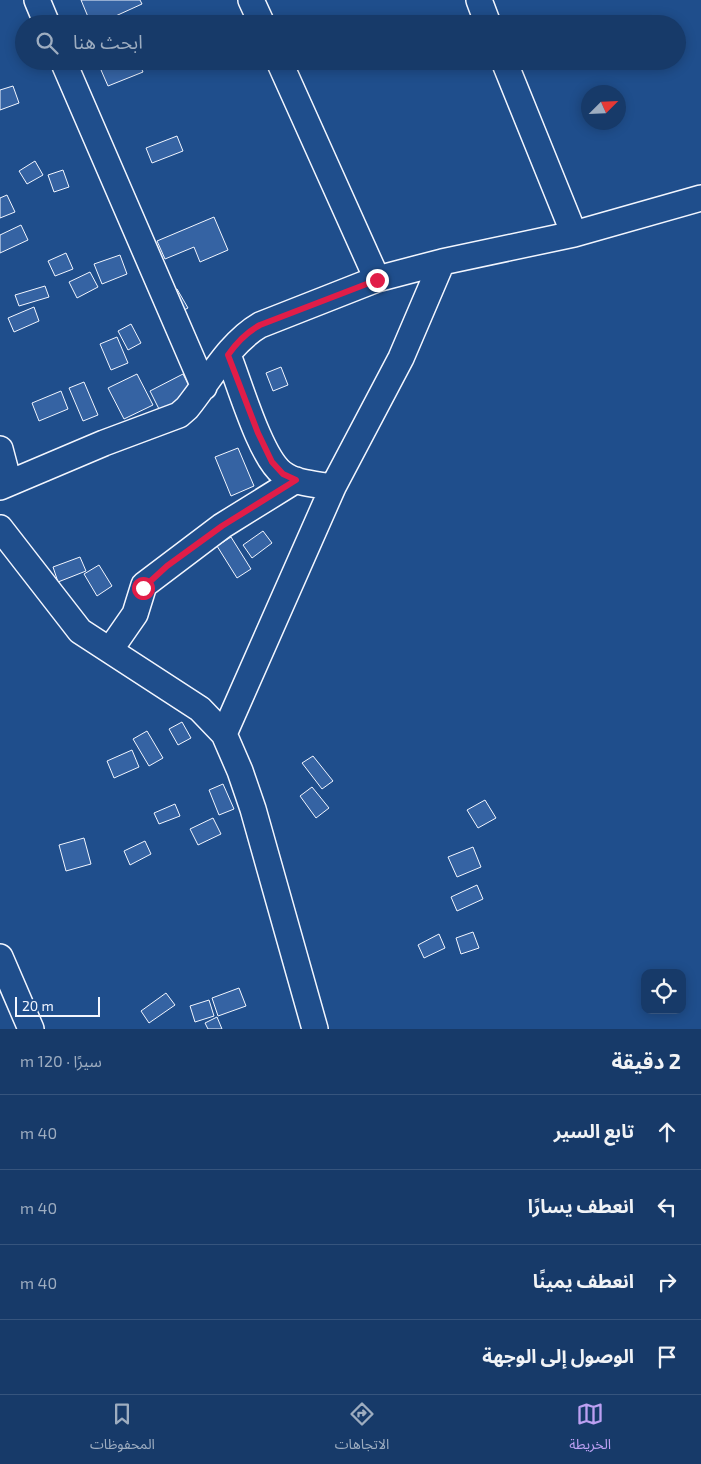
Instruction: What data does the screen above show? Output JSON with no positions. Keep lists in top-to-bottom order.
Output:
{
  "scale_bar": "20 m",
  "north": "top right",
  "page": {
    "search": "ابحث هنا",
    "scale": "20 m",
    "heading": ["2 دقيقة", "سيرًا · 120 m"],
    "list": [
      ["تابع السير", "40 m"],
      ["انعطف يسارًا", "40 m"],
      ["انعطف يمينًا", "40 m"],
      "الوصول إلى الوجهة"
    ],
    "nav": ["الخريطة", "الاتجاهات", "المحفوظات"]
  }
}
